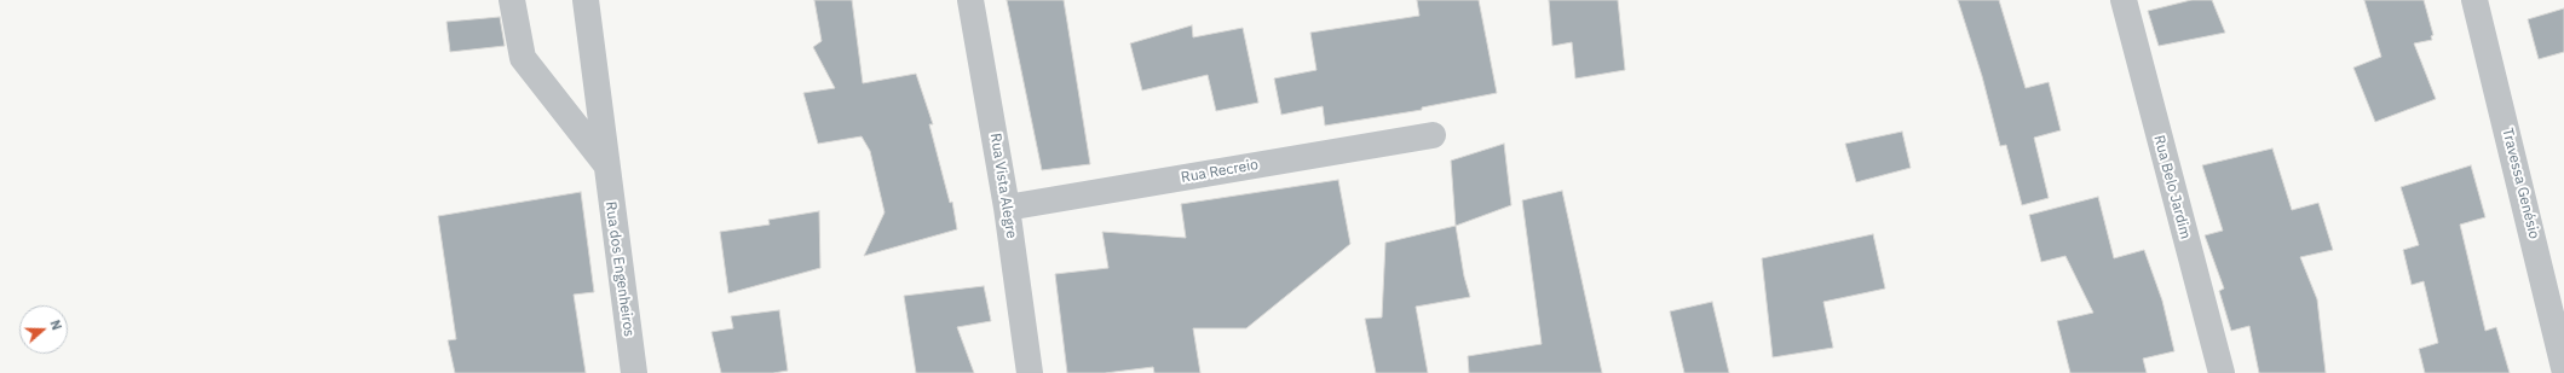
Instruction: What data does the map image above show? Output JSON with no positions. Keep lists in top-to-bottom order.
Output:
{
  "streets": {
    "street": [
      "Rua Recreio",
      "Travessa Genésio",
      "Rua Vista Alegre",
      "Rua Belo Jardim",
      "Rua dos Engenheiros"
    ]
  },
  "crossings": [
    ["Rua Recreio", "Rua Vista Alegre"]
  ],
  "north": "right"
}
